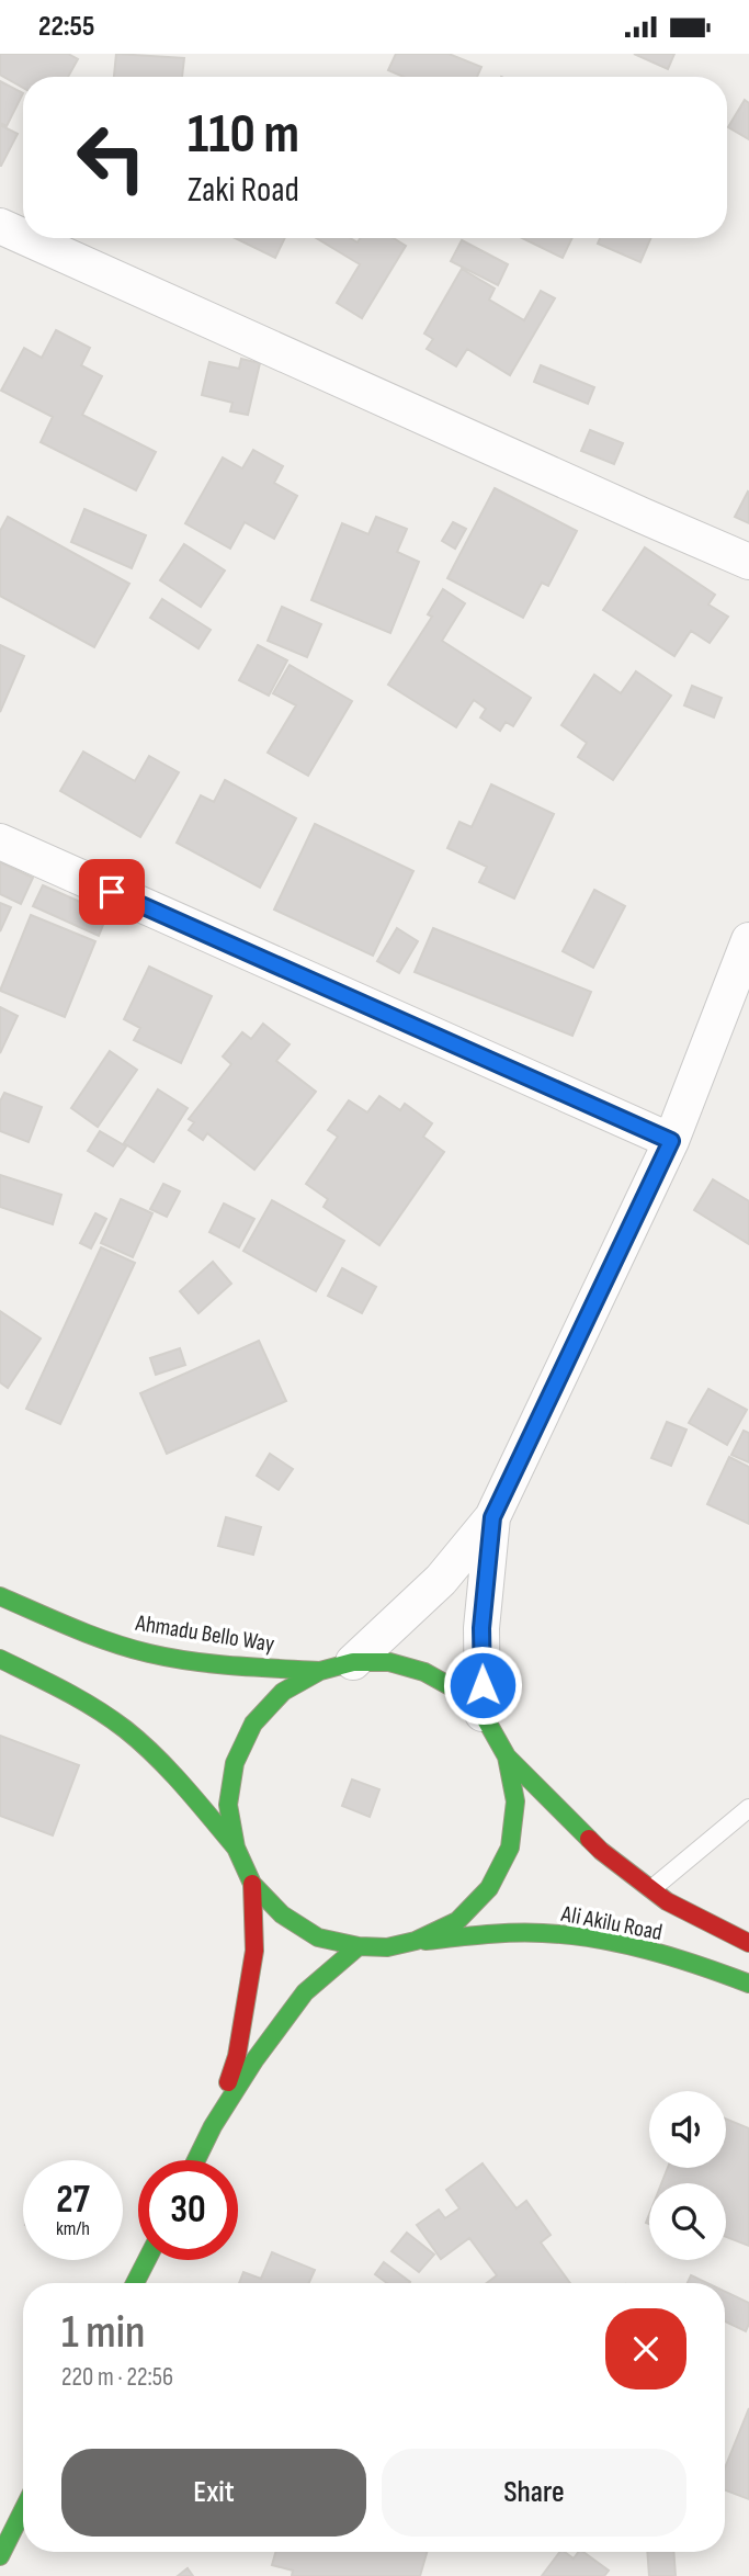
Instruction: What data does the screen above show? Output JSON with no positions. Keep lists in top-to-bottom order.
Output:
{
  "streets": {
    "main road": ["Ahmadu Bello Way", "Ali Akilu Road"]
  },
  "crossings": [
    ["Ahmadu Bello Way", "Ali Akilu Road"]
  ],
  "page": {
    "status": "22:55",
    "turn": ["110 m", "Zaki Road"],
    "speed": "27 km/h",
    "limit": "30",
    "heading": ["1 min", "220 m · 22:56"],
    "buttons": ["Exit", "Share"]
  }
}
